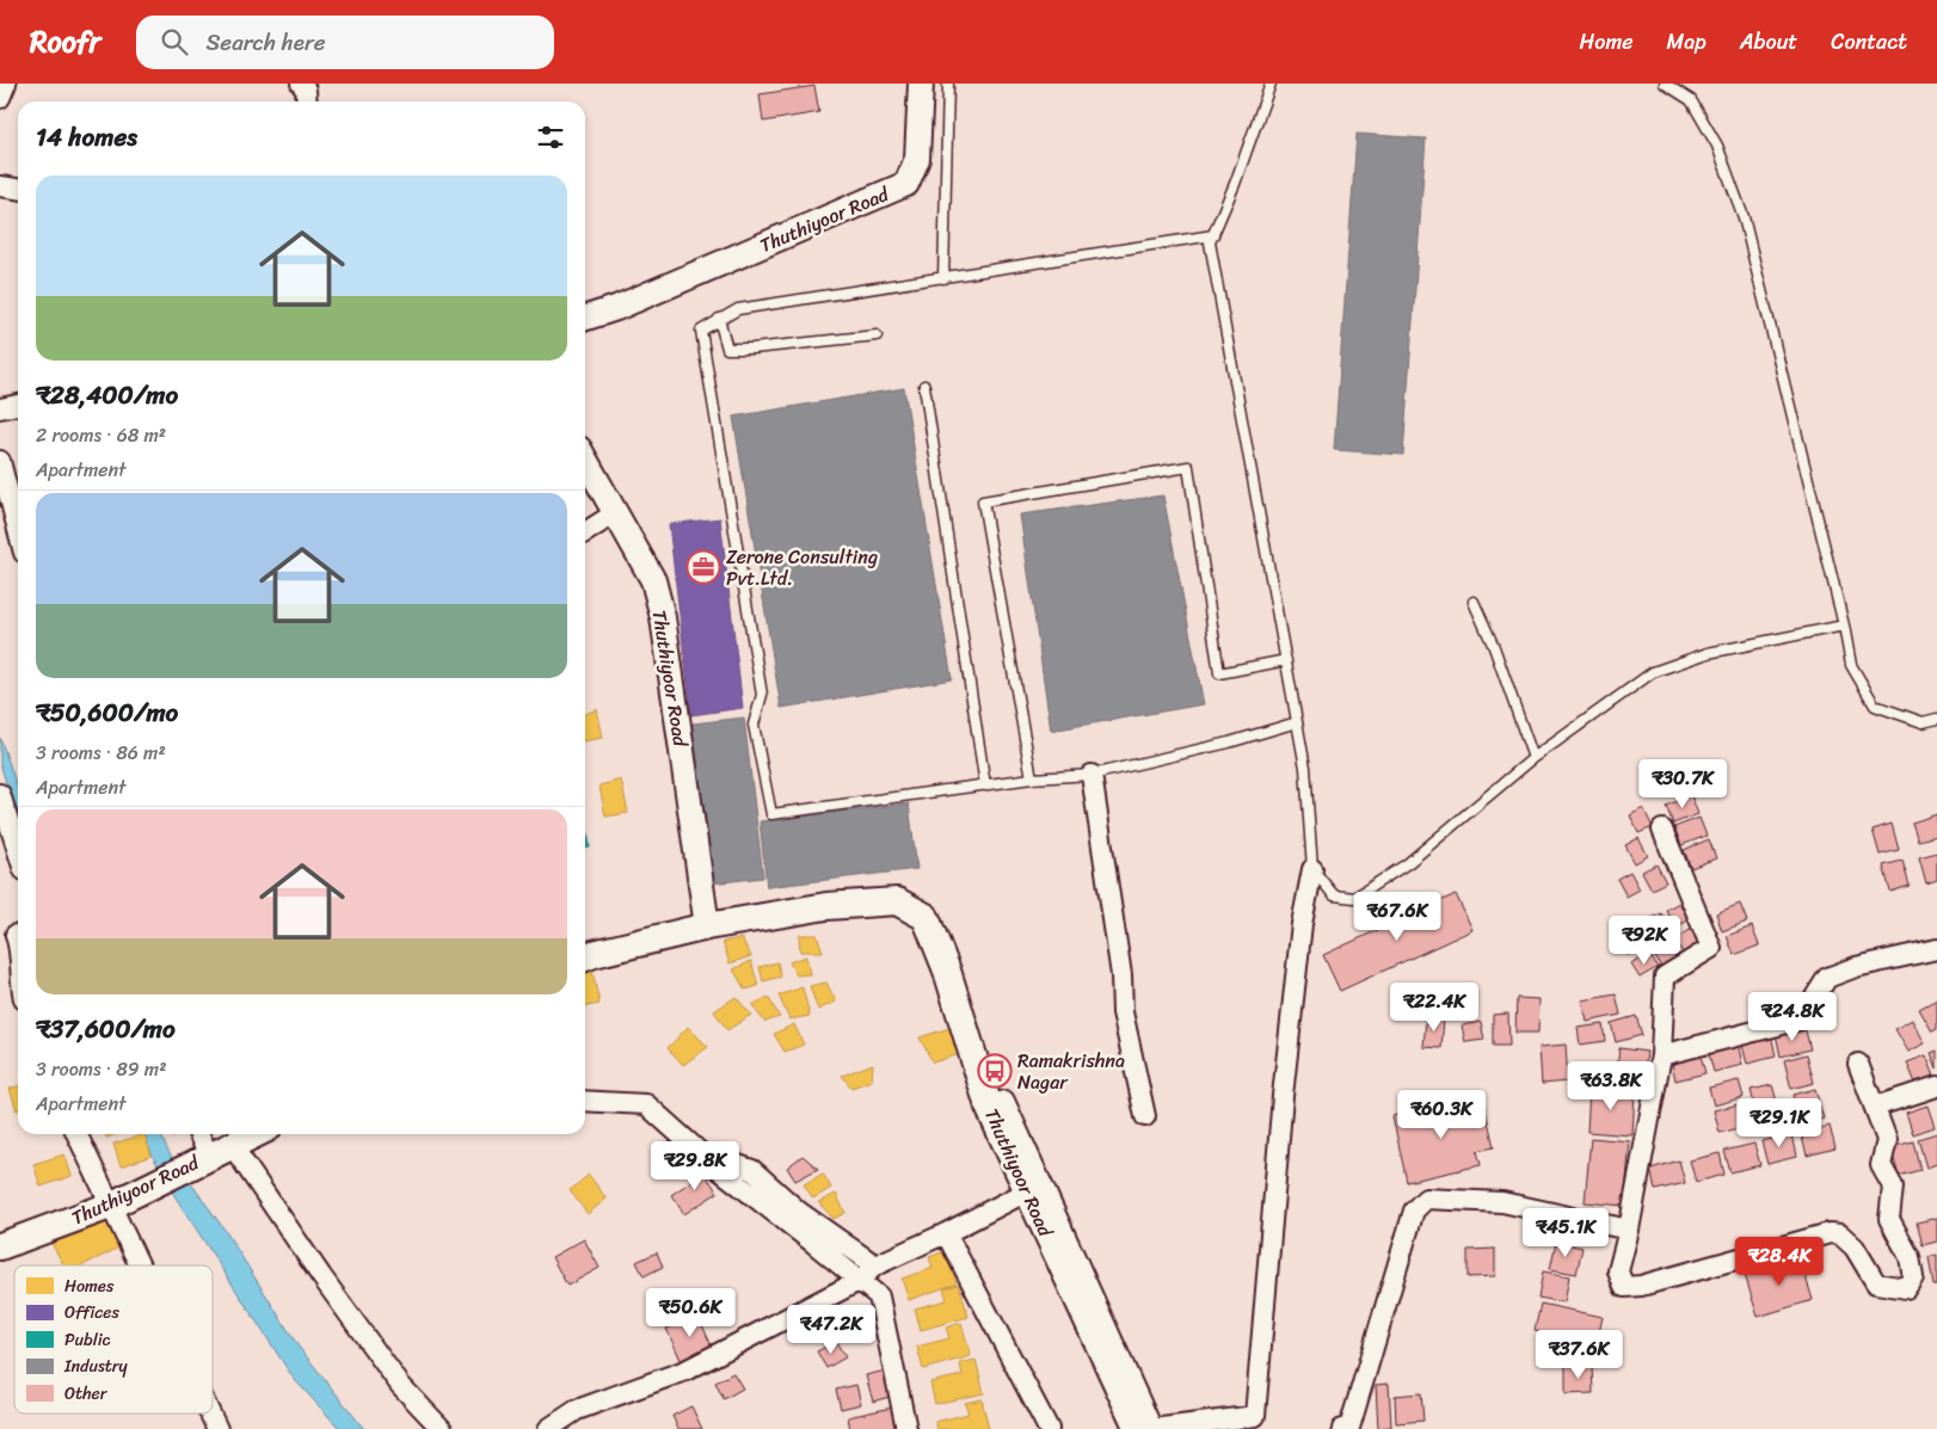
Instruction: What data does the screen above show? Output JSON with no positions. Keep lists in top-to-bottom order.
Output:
{
  "streets": {
    "main road": ["Thuthiyoor Road"]
  },
  "places": {
    "office": ["Zerone Consulting Pvt.Ltd."],
    "bus stop": ["Ramakrishna Nagar"]
  },
  "legend": [
    "Homes",
    "Offices",
    "Public",
    "Industry",
    "Other"
  ],
  "page": {
    "header": "Roofr",
    "search": "Search here",
    "nav": [
      "Home",
      "Map",
      "About",
      "Contact"
    ],
    "heading": "14 homes",
    "list": [
      {
        "name": "₹28,400/mo",
        "note": "2 rooms · 68 m² · Apartment"
      },
      {
        "name": "₹50,600/mo",
        "note": "3 rooms · 86 m² · Apartment"
      },
      {
        "name": "₹37,600/mo",
        "note": "3 rooms · 89 m² · Apartment"
      }
    ],
    "price": [
      "₹30.7K",
      "₹67.6K",
      "₹92K",
      "₹22.4K",
      "₹24.8K",
      "₹63.8K",
      "₹60.3K",
      "₹29.1K",
      "₹29.8K",
      "₹45.1K",
      "₹28.4K",
      "₹50.6K",
      "₹47.2K",
      "₹37.6K"
    ]
  }
}
